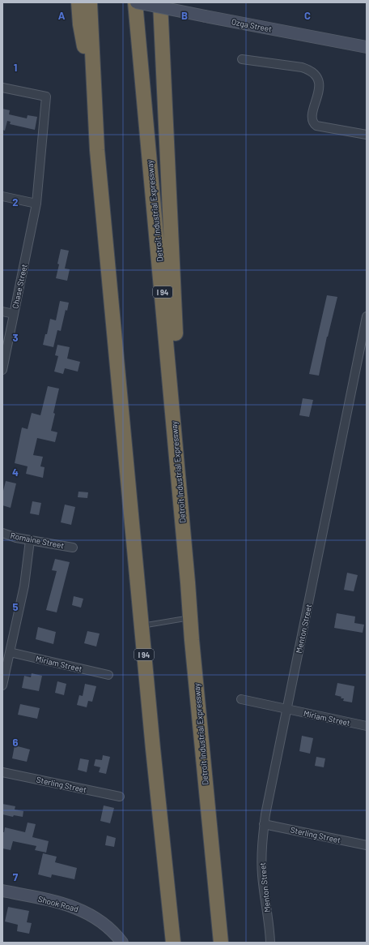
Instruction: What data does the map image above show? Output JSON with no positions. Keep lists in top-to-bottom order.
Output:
{
  "streets": {
    "highway": ["Detroit Industrial Expressway", "I 94"],
    "street": [
      "Ozga Street",
      "Chase Street",
      "Romaine Street",
      "Menton Street",
      "Miriam Street",
      "Sterling Street",
      "Shook Road"
    ]
  },
  "crossings": [
    ["Ozga Street", "Detroit Industrial Expressway"],
    ["Menton Street", "Miriam Street"],
    ["Menton Street", "Sterling Street"]
  ],
  "grid": {
    "columns": ["A", "B", "C"],
    "rows": [
      "1",
      "2",
      "3",
      "4",
      "5",
      "6",
      "7"
    ]
  }
}
